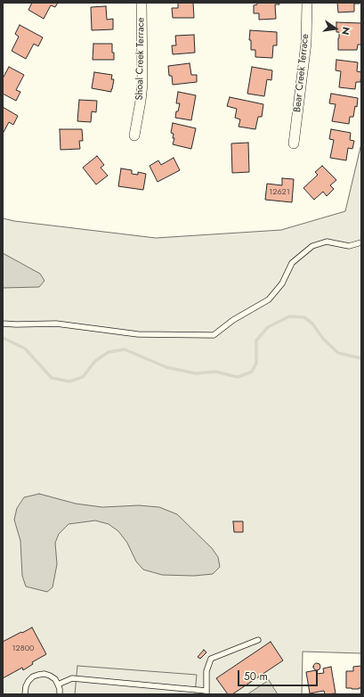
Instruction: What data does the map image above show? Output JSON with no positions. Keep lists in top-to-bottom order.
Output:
{
  "streets": {
    "street": ["Shoal Creek Terrace", "Bear Creek Terrace"]
  },
  "house_numbers": ["12621", "12800"],
  "scale_bar": "50 m",
  "north": "right"
}
